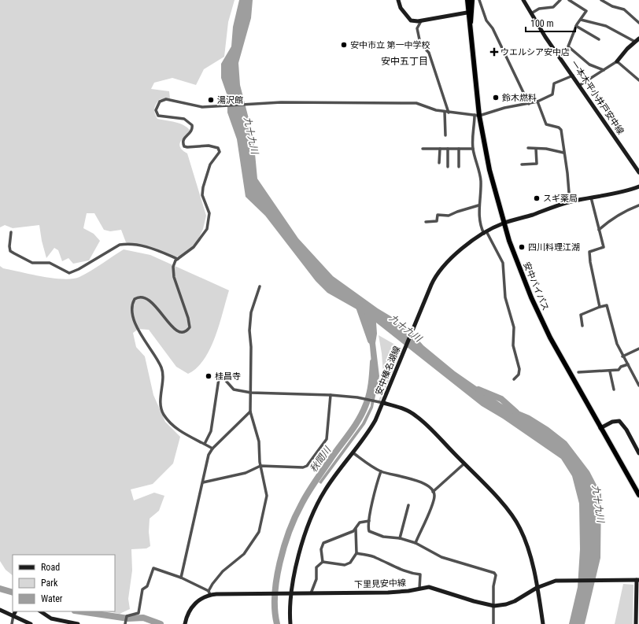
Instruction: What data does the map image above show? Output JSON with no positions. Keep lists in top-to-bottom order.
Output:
{
  "streets": {
    "highway": ["安中バイパス"],
    "main road": ["一本木平小井戸安中線", "安中榛名湖線", "下里見安中線"]
  },
  "crossings": [
    ["安中バイパス", "安中榛名湖線"],
    ["安中榛名湖線", "下里見安中線"]
  ],
  "districts": ["安中五丁目"],
  "water": ["九十九川", "秋間川"],
  "places": {
    "other": [
      "安中市立 第一中学校",
      "鈴木燃料",
      "湯沢館",
      "スギ薬局",
      "四川料理江湖",
      "桂昌寺"
    ],
    "health": ["ウエルシア安中店"]
  },
  "legend": ["Road", "Park", "Water"],
  "scale_bar": "100 m"
}
